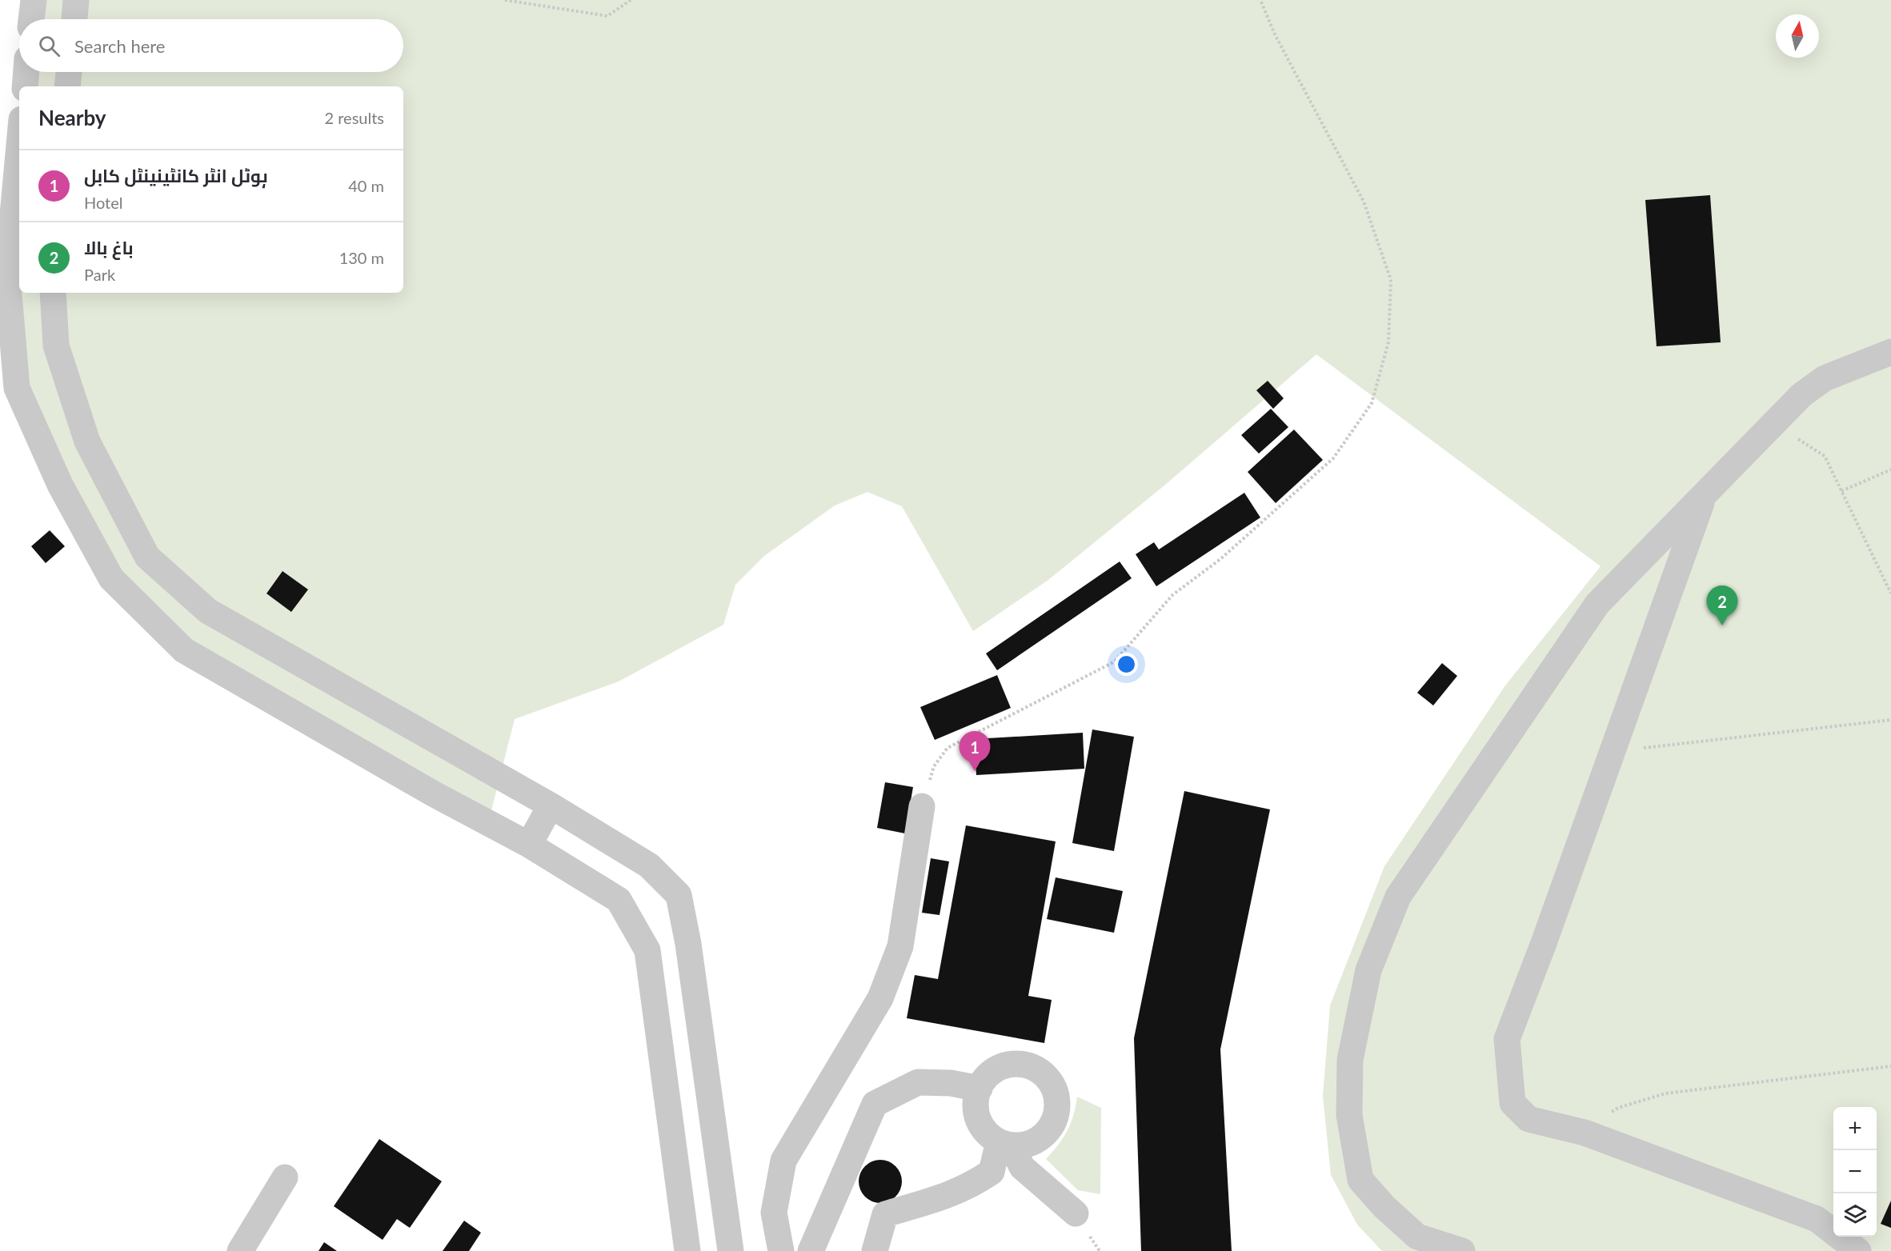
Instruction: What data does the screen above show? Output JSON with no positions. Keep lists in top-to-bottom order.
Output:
{
  "north": "top",
  "page": {
    "search": "Search here",
    "heading": ["Nearby", "2 results"],
    "list": [
      {
        "mark": "1",
        "name": "ہوٹل انٹر کانٹینینٹل کابل",
        "note": "Hotel",
        "value": "40 m"
      },
      {
        "mark": "2",
        "name": "باغ بالا",
        "note": "Park",
        "value": "130 m"
      }
    ],
    "pins": ["2", "1"],
    "map_buttons": ["+", "−"]
  }
}
